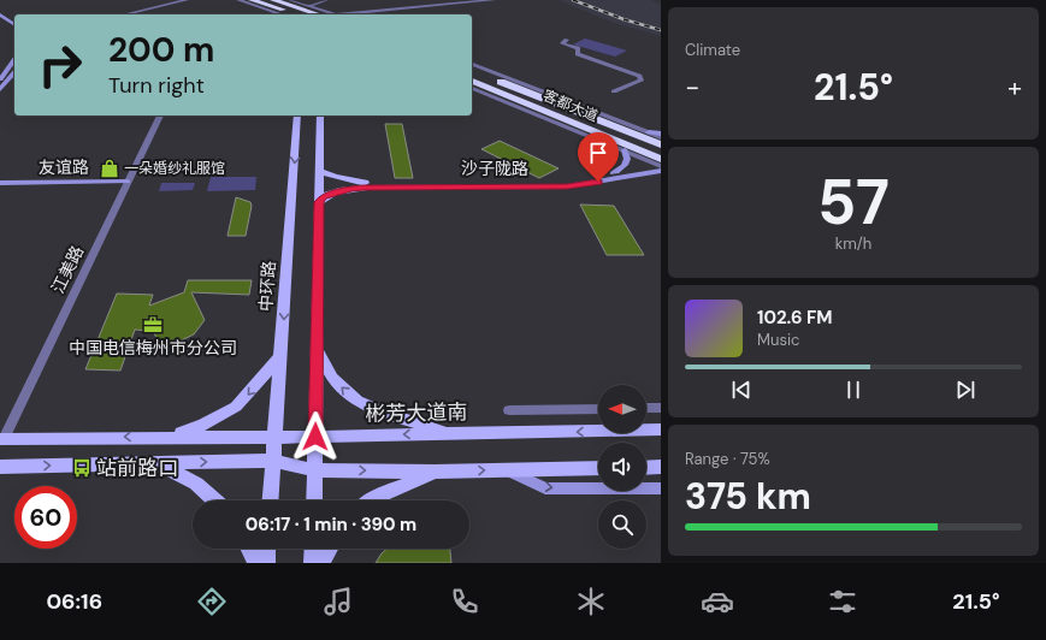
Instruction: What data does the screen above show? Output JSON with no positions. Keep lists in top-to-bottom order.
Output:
{
  "streets": {
    "highway": ["客都大道"],
    "main road": ["中环路", "彬芳大道南"],
    "street": ["友谊路", "沙子陇路", "江美路"]
  },
  "crossings": [
    ["友谊路", "江美路"],
    ["江美路", "彬芳大道南"],
    ["中环路", "彬芳大道南"]
  ],
  "places": {
    "shop": ["一朵婚纱礼服馆"],
    "office": ["中国电信梅州市分公司"],
    "bus stop": ["站前路口"]
  },
  "north": "left",
  "page": {
    "tile": [
      "Climate",
      ["57", "km/h"],
      ["Range · 75%", "375 km"]
    ],
    "turn": ["200 m", "Turn right"],
    "heat": ["−", "21.5°", "+"],
    "song": ["102.6 FM", "Music"],
    "limit": "60",
    "trip": "06:17 · 1 min · 390 m",
    "tabs": ["06:16", "21.5°"]
  }
}
